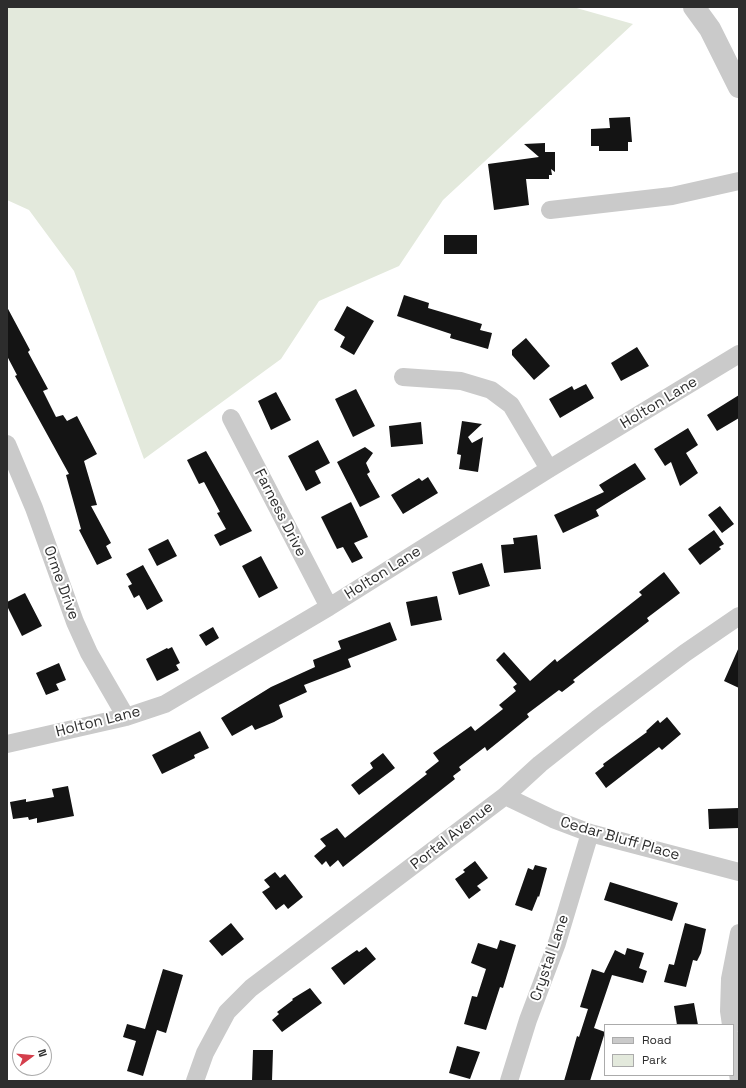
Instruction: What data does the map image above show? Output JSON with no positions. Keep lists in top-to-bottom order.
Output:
{
  "streets": {
    "street": [
      "Holton Lane",
      "Farness Drive",
      "Orme Drive",
      "Portal Avenue",
      "Cedar Bluff Place",
      "Crystal Lane"
    ]
  },
  "crossings": [
    ["Holton Lane", "Farness Drive"],
    ["Holton Lane", "Orme Drive"],
    ["Portal Avenue", "Cedar Bluff Place"],
    ["Cedar Bluff Place", "Crystal Lane"]
  ],
  "legend": ["Road", "Park"],
  "north": "right"
}
